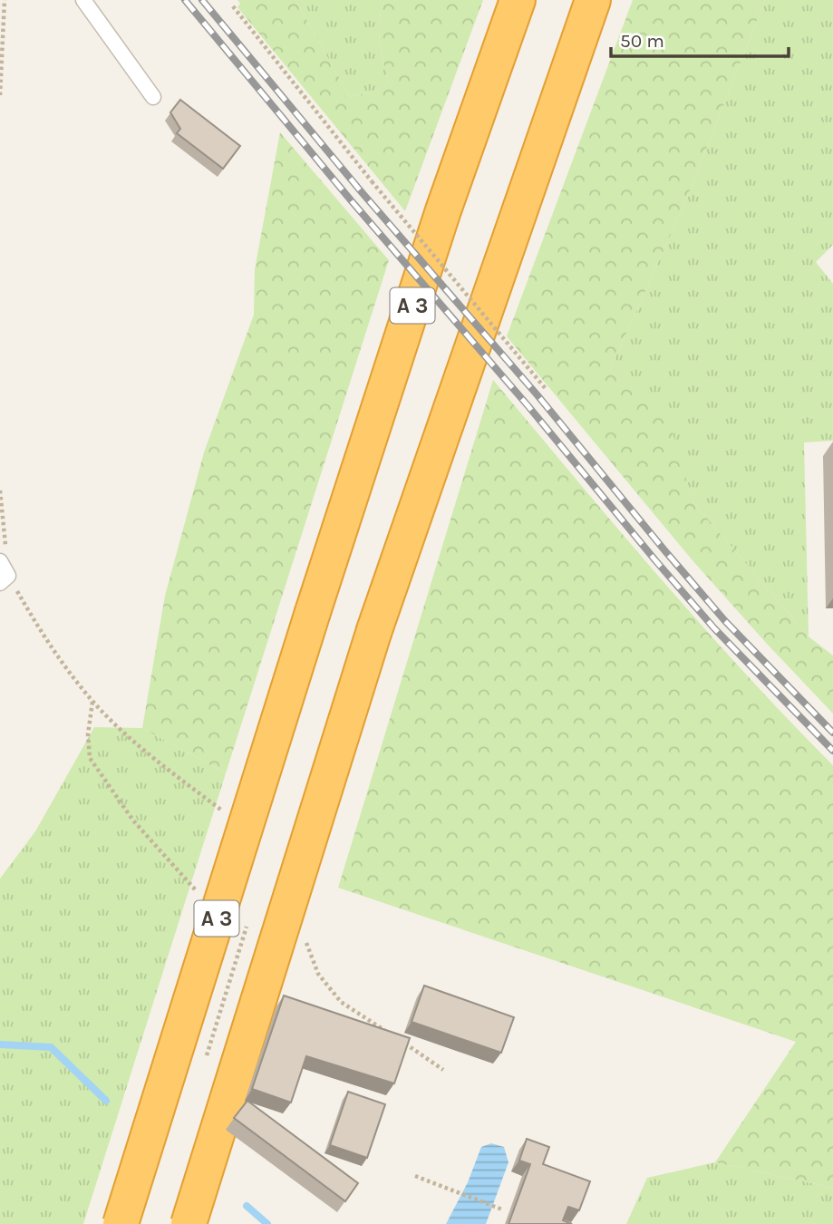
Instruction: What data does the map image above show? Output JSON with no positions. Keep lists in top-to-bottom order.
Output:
{
  "streets": {
    "highway": ["A 3"]
  },
  "scale_bar": "50 m"
}
